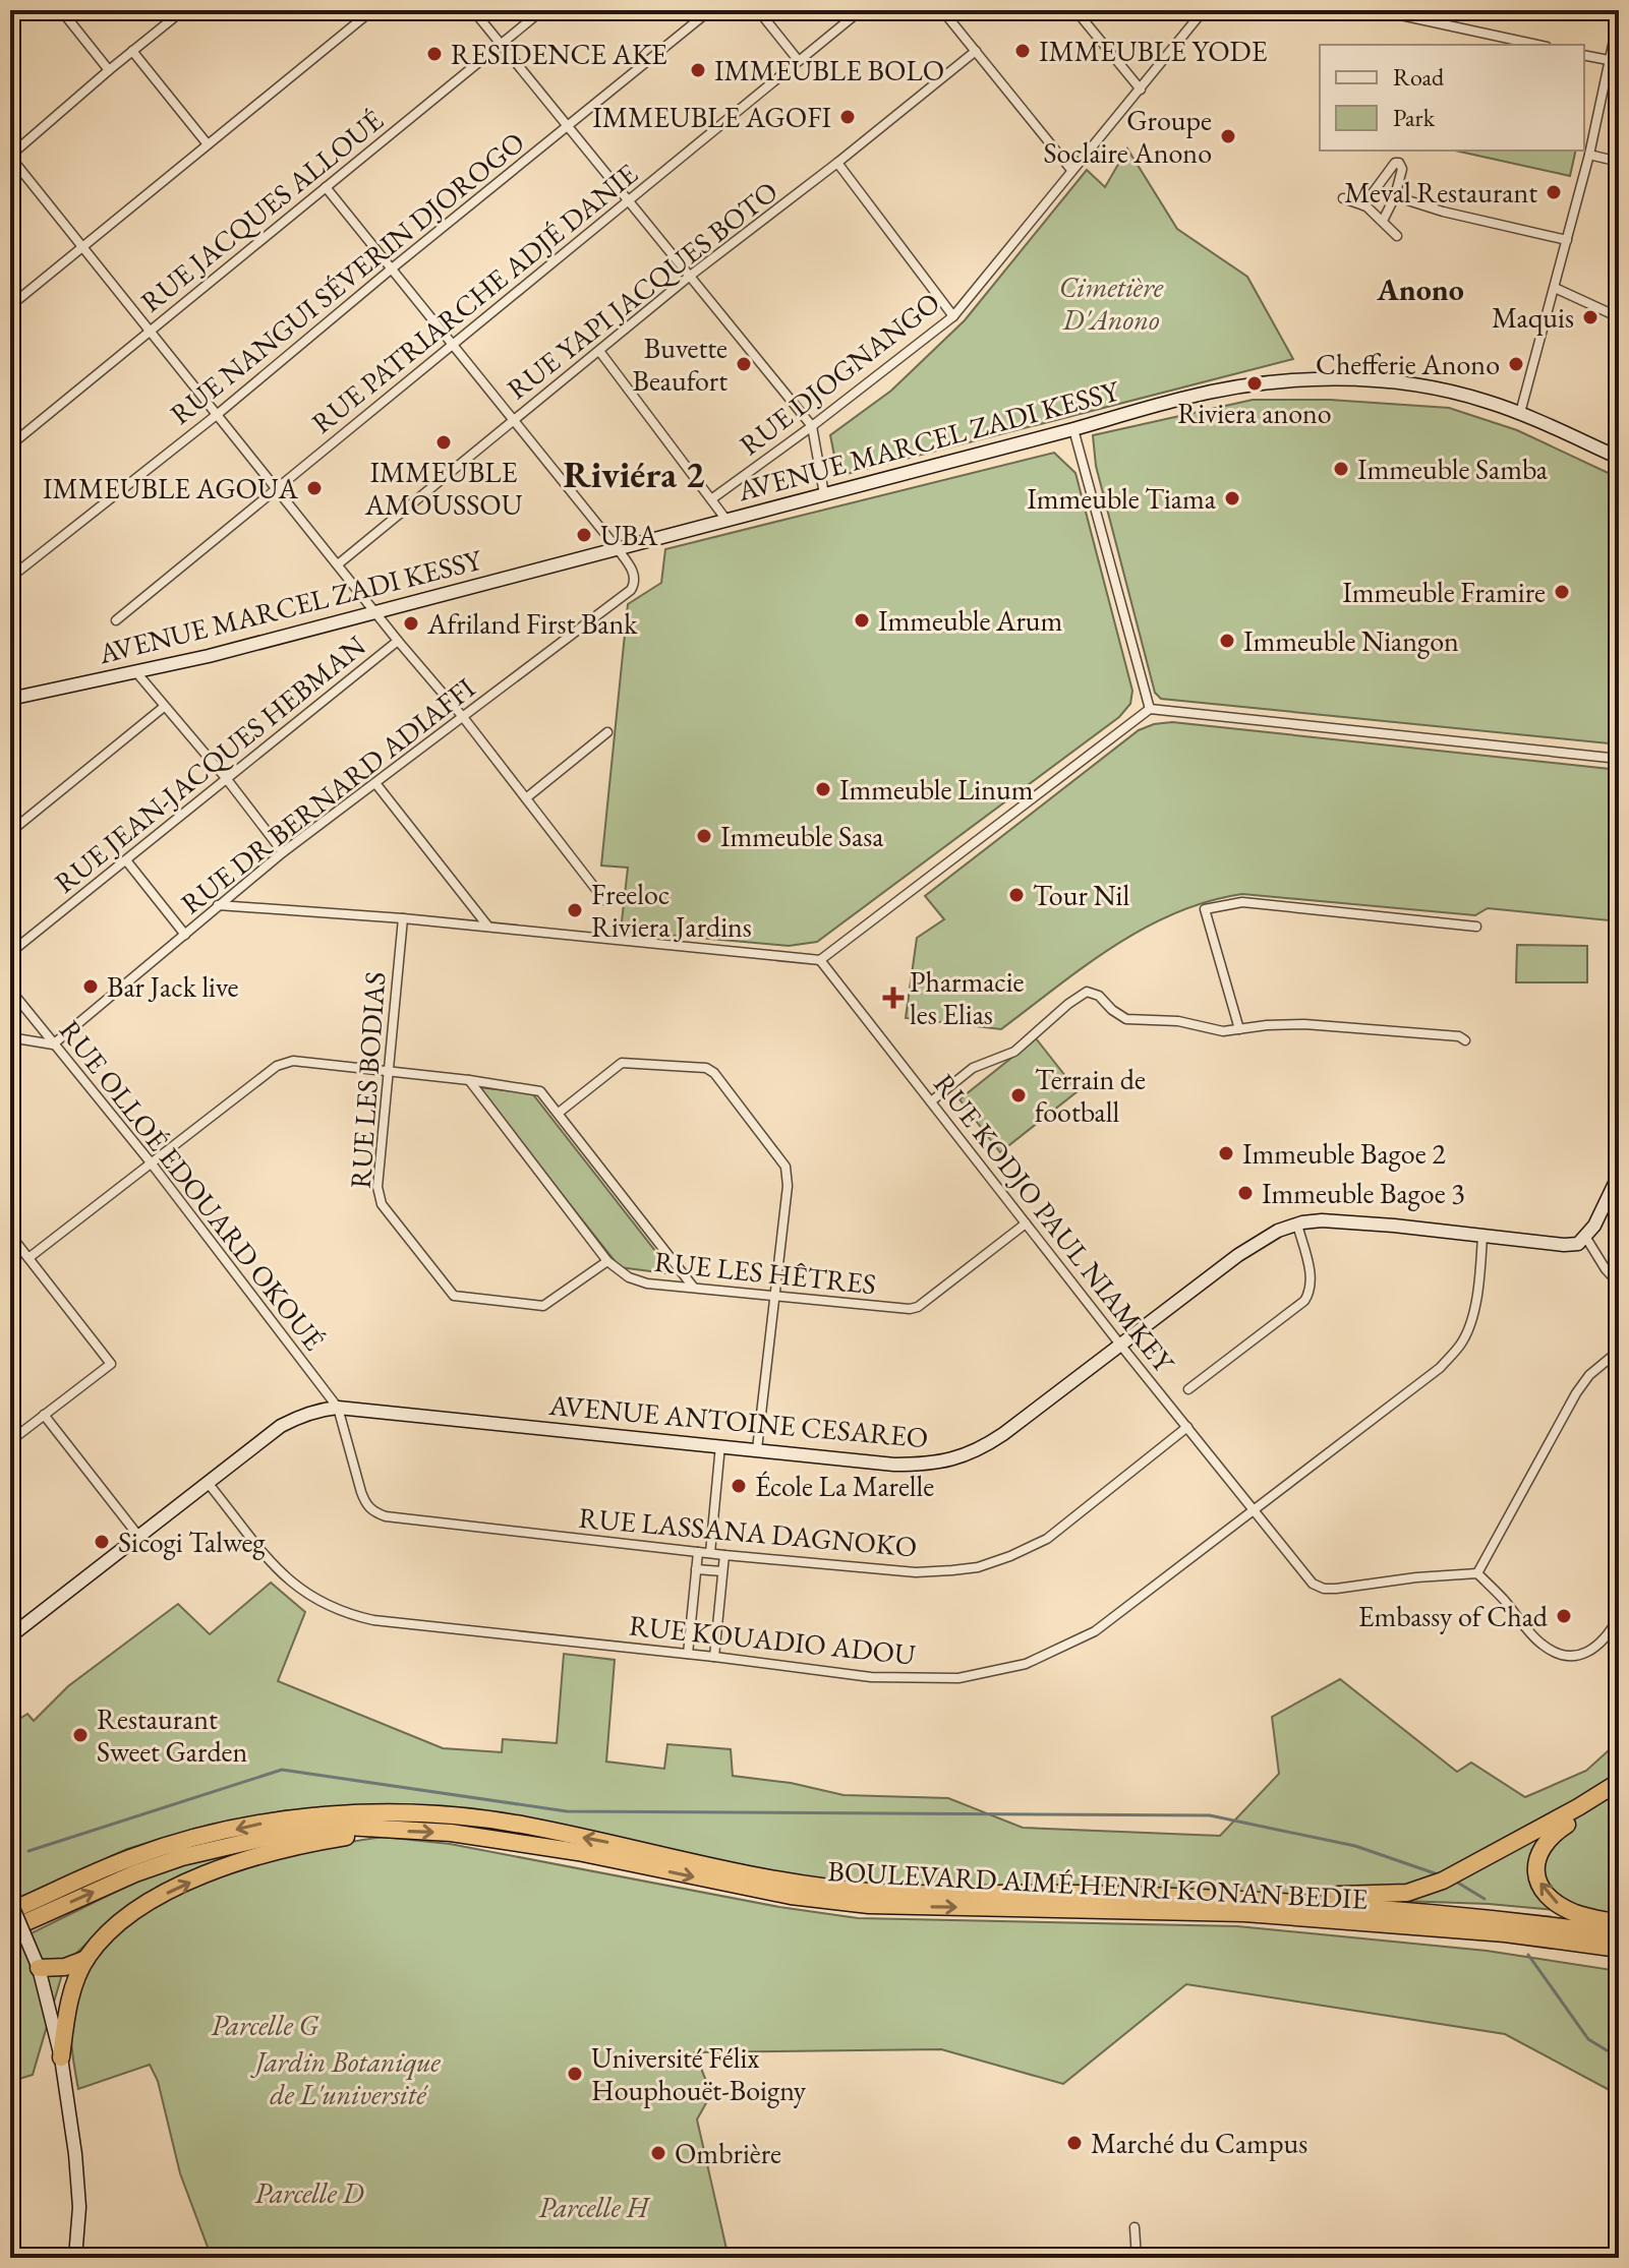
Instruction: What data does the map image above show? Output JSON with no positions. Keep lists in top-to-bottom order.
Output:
{
  "streets": {
    "highway": ["BOULEVARD AIMÉ HENRI KONAN BEDIE"],
    "street": [
      "RUE JACQUES ALLOUÉ",
      "RUE NANGUI SÉVERIN DJOROGO",
      "RUE YAPI JACQUES BOTO",
      "RUE PATRIARCHE ADJÉ DANIE",
      "RUE DJOGNANGO",
      "AVENUE MARCEL ZADI KESSY",
      "RUE JEAN-JACQUES HEBMAN",
      "RUE DR BERNARD ADIAFFI",
      "RUE LES BODIAS",
      "RUE OLLOÉ EDOUARD OKOUÉ",
      "RUE KODJO PAUL NIAMKEY",
      "RUE LES HÊTRES",
      "AVENUE ANTOINE CESAREO",
      "RUE LASSANA DAGNOKO",
      "RUE KOUADIO ADOU"
    ]
  },
  "crossings": [
    ["RUE JACQUES ALLOUÉ", "RUE DR BERNARD ADIAFFI"],
    ["RUE NANGUI SÉVERIN DJOROGO", "RUE DR BERNARD ADIAFFI"],
    ["RUE YAPI JACQUES BOTO", "RUE DR BERNARD ADIAFFI"],
    ["RUE PATRIARCHE ADJÉ DANIE", "RUE DR BERNARD ADIAFFI"],
    ["AVENUE MARCEL ZADI KESSY", "RUE DR BERNARD ADIAFFI"],
    ["RUE DR BERNARD ADIAFFI", "RUE OLLOÉ EDOUARD OKOUÉ"],
    ["RUE LES BODIAS", "RUE LES HÊTRES"],
    ["RUE OLLOÉ EDOUARD OKOUÉ", "AVENUE ANTOINE CESAREO"],
    ["RUE OLLOÉ EDOUARD OKOUÉ", "RUE LASSANA DAGNOKO"],
    ["RUE KODJO PAUL NIAMKEY", "RUE LES HÊTRES"],
    ["RUE KODJO PAUL NIAMKEY", "AVENUE ANTOINE CESAREO"],
    ["RUE KODJO PAUL NIAMKEY", "RUE LASSANA DAGNOKO"],
    ["RUE KODJO PAUL NIAMKEY", "RUE KOUADIO ADOU"],
    ["AVENUE ANTOINE CESAREO", "RUE LASSANA DAGNOKO"],
    ["AVENUE ANTOINE CESAREO", "RUE KOUADIO ADOU"]
  ],
  "districts": ["Anono", "Riviéra 2"],
  "parks": [
    "Cimetière D'Anono",
    "Parcelle G",
    "Jardin Botanique de L'université",
    "Parcelle D",
    "Parcelle H"
  ],
  "places": {
    "other": [
      "IMMEUBLE YODE",
      "RESIDENCE AKE",
      "IMMEUBLE BOLO",
      "IMMEUBLE AGOFI",
      "Groupe Soclaire Anono",
      "Meval Restaurant",
      "Maquis",
      "Buvette Beaufort",
      "Chefferie Anono",
      "Riviera anono",
      "IMMEUBLE AMOUSSOU",
      "Immeuble Samba",
      "IMMEUBLE AGOUA",
      "Immeuble Tiama",
      "UBA",
      "Immeuble Framire",
      "Immeuble Arum",
      "Afriland First Bank",
      "Immeuble Niangon",
      "Immeuble Linum",
      "Immeuble Sasa",
      "Tour Nil",
      "Freeloc Riviera Jardins",
      "Bar Jack live",
      "Terrain de football",
      "Immeuble Bagoe 2",
      "Immeuble Bagoe 3",
      "École La Marelle",
      "Sicogi Talweg",
      "Embassy of Chad",
      "Restaurant Sweet Garden",
      "Université Félix Houphouët-Boigny",
      "Marché du Campus",
      "Ombrière"
    ],
    "health": ["Pharmacie les Elias"]
  },
  "legend": ["Road", "Park"]
}
